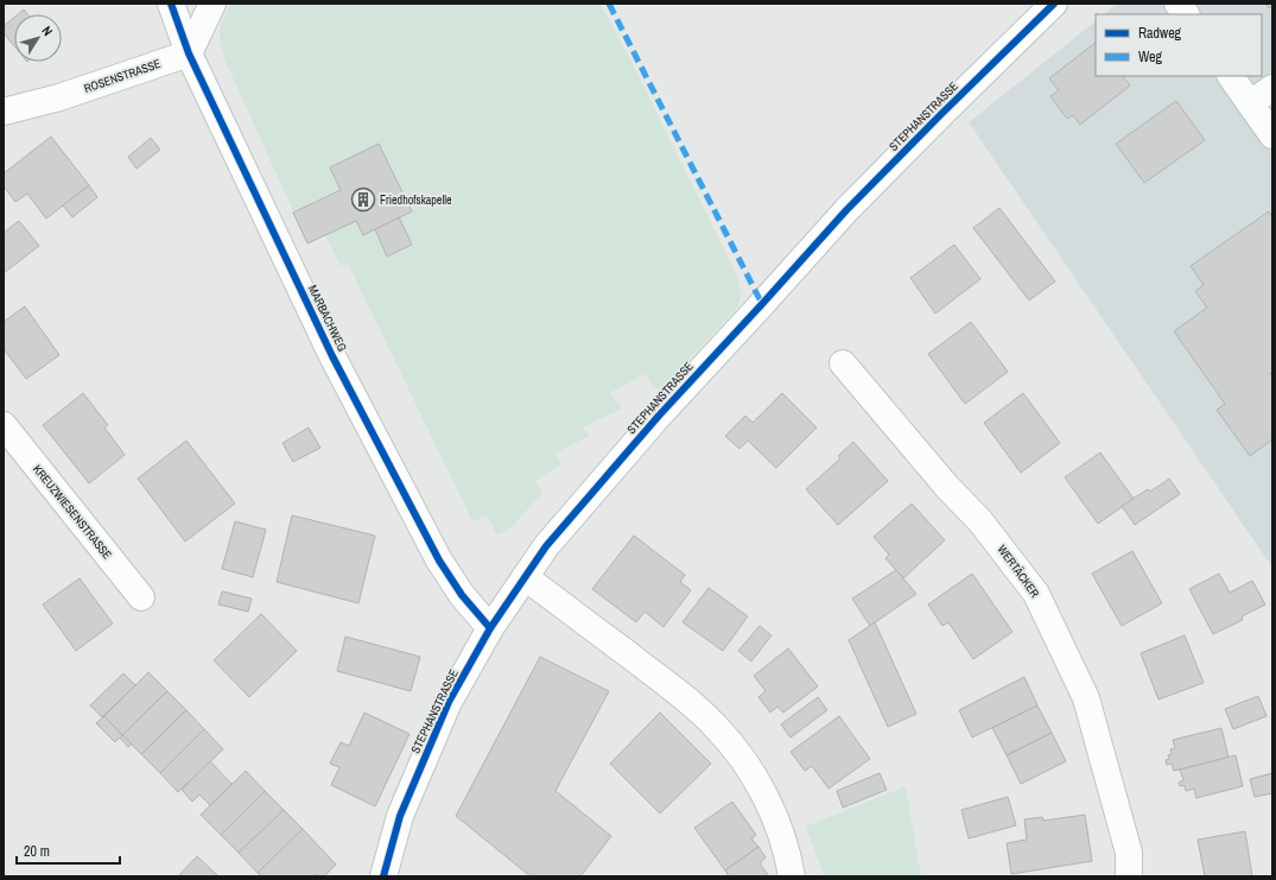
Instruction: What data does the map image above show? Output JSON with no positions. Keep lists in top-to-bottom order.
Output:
{
  "streets": {
    "street": [
      "ROSENSTRASSE",
      "STEPHANSTRASSE",
      "MARBACHWEG",
      "KREUZWIESENSTRASSE",
      "WERTÄCKER"
    ]
  },
  "crossings": [
    ["ROSENSTRASSE", "MARBACHWEG"],
    ["STEPHANSTRASSE", "MARBACHWEG"]
  ],
  "places": {
    "building": ["Friedhofskapelle"]
  },
  "legend": ["Radweg", "Weg"],
  "scale_bar": "20 m",
  "north": "top right"
}
